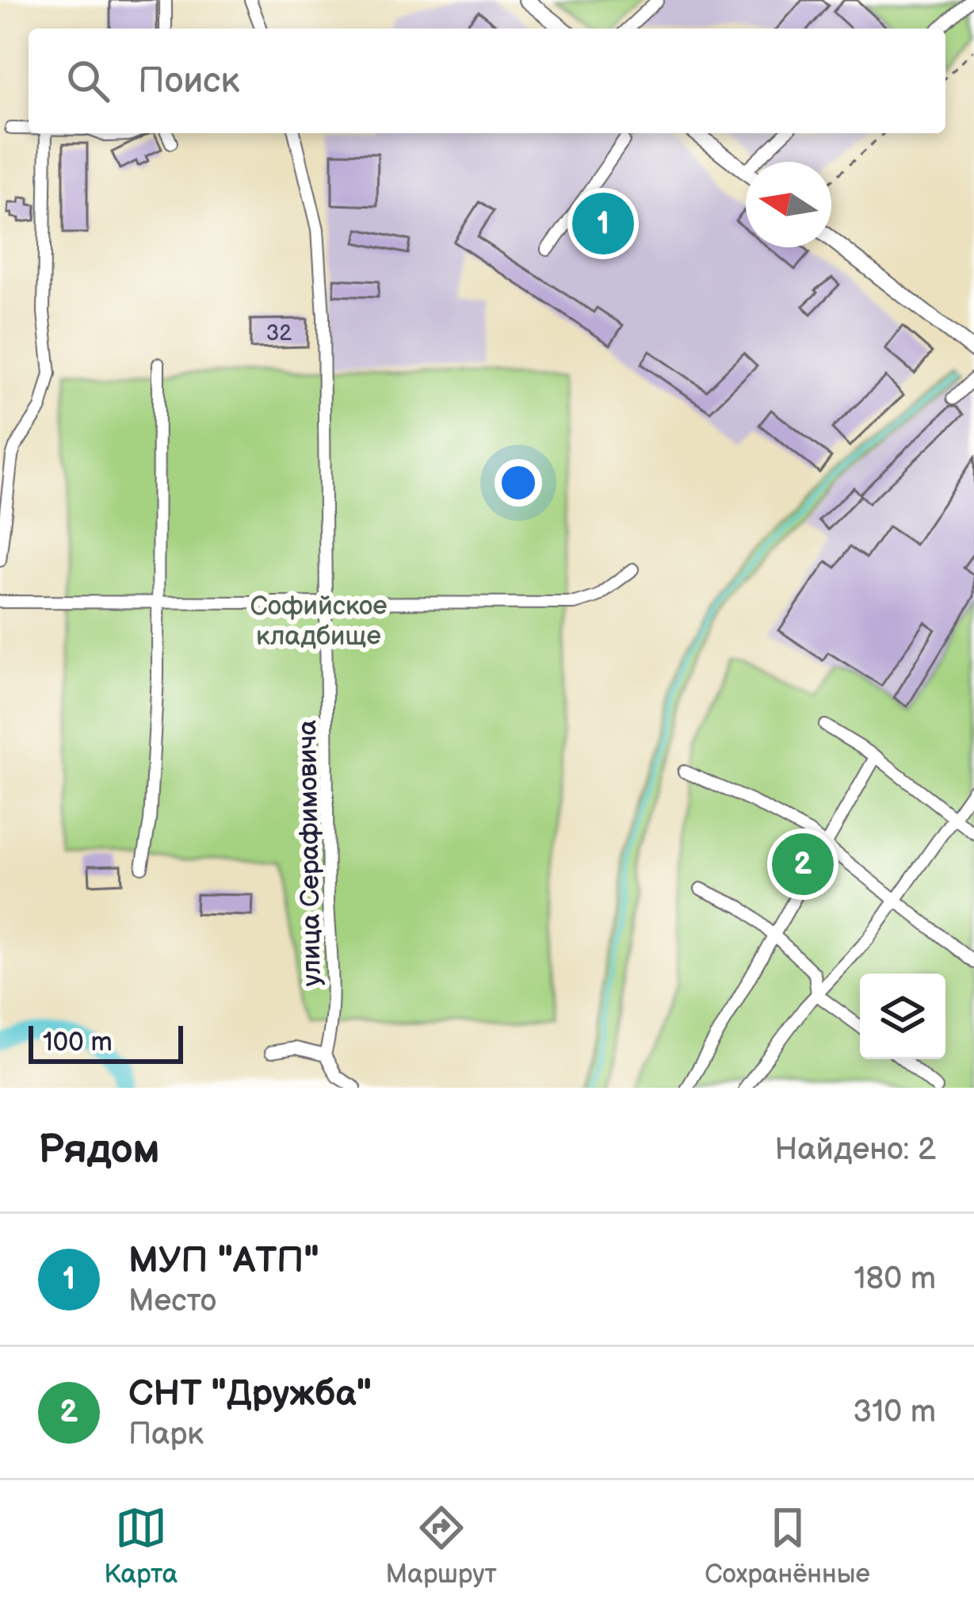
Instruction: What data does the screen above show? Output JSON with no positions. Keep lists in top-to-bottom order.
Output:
{
  "streets": {
    "street": ["улица Серафимовича"]
  },
  "parks": ["Софийское кладбище"],
  "house_numbers": ["32"],
  "scale_bar": "100 m",
  "north": "left",
  "page": {
    "search": "Поиск",
    "pins": ["1", "2"],
    "scale": "100 m",
    "heading": ["Рядом", "Найдено: 2"],
    "list": [
      {
        "mark": "1",
        "name": "МУП \"АТП\"",
        "note": "Место",
        "value": "180 m"
      },
      {
        "mark": "2",
        "name": "СНТ \"Дружба\"",
        "note": "Парк",
        "value": "310 m"
      }
    ],
    "nav": ["Карта", "Маршрут", "Сохранённые"]
  }
}
